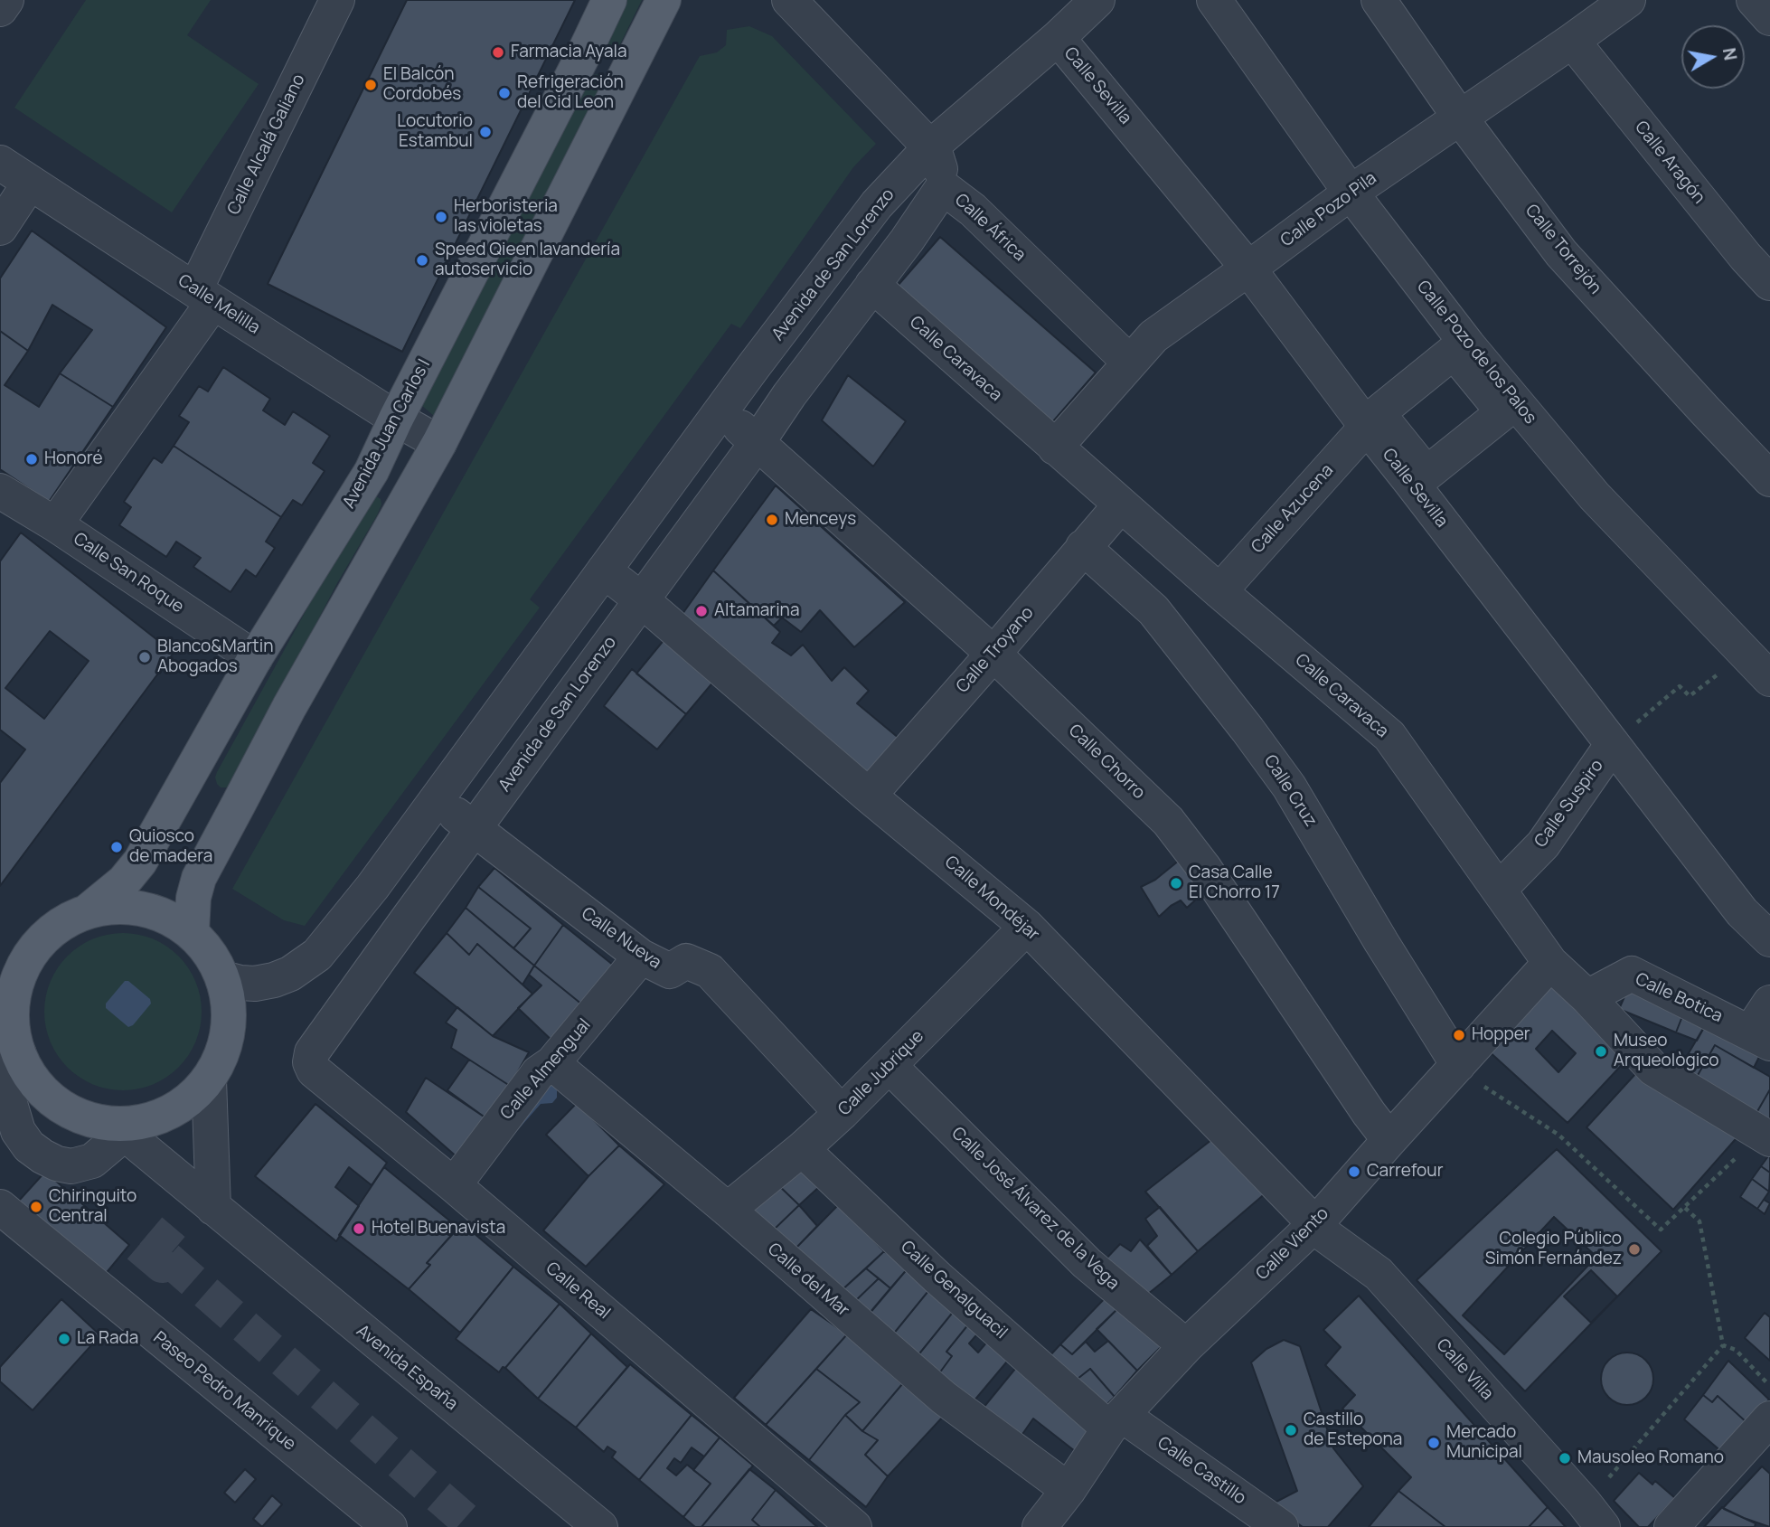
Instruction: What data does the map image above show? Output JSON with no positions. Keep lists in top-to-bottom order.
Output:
{
  "streets": {
    "main road": ["Avenida Juan Carlos I"],
    "street": [
      "Calle Sevilla",
      "Calle Alcalá Galiano",
      "Calle Aragón",
      "Calle Pozo Pila",
      "Calle África",
      "Calle Torrejón",
      "Avenida de San Lorenzo",
      "Calle Melilla",
      "Calle Pozo de los Palos",
      "Calle Caravaca",
      "Calle Azucena",
      "Calle San Roque",
      "Calle Troyano",
      "Calle Chorro",
      "Calle Cruz",
      "Calle Suspiro",
      "Calle Mondéjar",
      "Calle Nueva",
      "Calle Botica",
      "Calle Almengual",
      "Calle Jubrique",
      "Calle José Álvarez de la Vega",
      "Calle Viento",
      "Calle del Mar",
      "Calle Genalguacil",
      "Calle Real",
      "Avenida España",
      "Calle Villa",
      "Paseo Pedro Manrique",
      "Calle Castillo"
    ]
  },
  "crossings": [
    ["Calle Sevilla", "Calle Pozo Pila"],
    ["Calle Sevilla", "Avenida de San Lorenzo"],
    ["Calle Sevilla", "Calle Azucena"],
    ["Calle Sevilla", "Calle Suspiro"],
    ["Calle Alcalá Galiano", "Calle Melilla"],
    ["Calle Alcalá Galiano", "Calle San Roque"],
    ["Calle Aragón", "Calle Pozo Pila"],
    ["Calle Pozo Pila", "Calle África"],
    ["Calle Pozo Pila", "Calle Torrejón"],
    ["Calle Pozo Pila", "Calle Pozo de los Palos"],
    ["Calle Pozo Pila", "Calle Caravaca"],
    ["Calle África", "Avenida de San Lorenzo"],
    ["Avenida de San Lorenzo", "Calle Caravaca"],
    ["Avenida de San Lorenzo", "Avenida Juan Carlos I"],
    ["Avenida de San Lorenzo", "Calle Chorro"],
    ["Avenida de San Lorenzo", "Calle Mondéjar"],
    ["Avenida de San Lorenzo", "Calle Nueva"],
    ["Avenida de San Lorenzo", "Calle Real"],
    ["Avenida de San Lorenzo", "Avenida España"],
    ["Calle Melilla", "Avenida Juan Carlos I"],
    ["Calle Pozo de los Palos", "Calle Azucena"],
    ["Calle Caravaca", "Calle Azucena"],
    ["Calle Caravaca", "Calle Troyano"],
    ["Calle Caravaca", "Calle Suspiro"],
    ["Calle Caravaca", "Calle Botica"],
    ["Calle Caravaca", "Calle Viento"],
    ["Avenida Juan Carlos I", "Calle San Roque"],
    ["Avenida Juan Carlos I", "Avenida España"],
    ["Calle Troyano", "Calle Chorro"],
    ["Calle Troyano", "Calle Cruz"],
    ["Calle Troyano", "Calle Mondéjar"],
    ["Calle Chorro", "Calle Viento"],
    ["Calle Cruz", "Calle Viento"],
    ["Calle Mondéjar", "Calle Jubrique"],
    ["Calle Mondéjar", "Calle Viento"],
    ["Calle Mondéjar", "Calle Villa"],
    ["Calle Nueva", "Calle Almengual"],
    ["Calle Nueva", "Calle Jubrique"],
    ["Calle Almengual", "Calle del Mar"],
    ["Calle Almengual", "Calle Real"],
    ["Calle Jubrique", "Calle José Álvarez de la Vega"],
    ["Calle Jubrique", "Calle del Mar"],
    ["Calle Jubrique", "Calle Genalguacil"],
    ["Calle José Álvarez de la Vega", "Calle Viento"],
    ["Calle Viento", "Calle del Mar"],
    ["Calle Viento", "Calle Genalguacil"],
    ["Calle Viento", "Calle Villa"],
    ["Calle Viento", "Calle Castillo"],
    ["Calle Genalguacil", "Calle Castillo"]
  ],
  "places": [
    "Farmacia Ayala",
    "El Balcón Cordobés",
    "Refrigeración del Cid Leon",
    "Locutorio Estambul",
    "Herboristeria las violetas",
    "Speed Qieen lavandería autoservicio",
    "Honoré",
    "Menceys",
    "Altamarina",
    "Blanco&Martin Abogados",
    "Quiosco de madera",
    "Casa Calle El Chorro 17",
    "Hopper",
    "Museo Arqueològico",
    "Carrefour",
    "Chiringuito Central",
    "Hotel Buenavista",
    "Colegio Público Simón Fernández",
    "La Rada",
    "Castillo de Estepona",
    "Mercado Municipal",
    "Mausoleo Romano"
  ],
  "north": "right"
}
